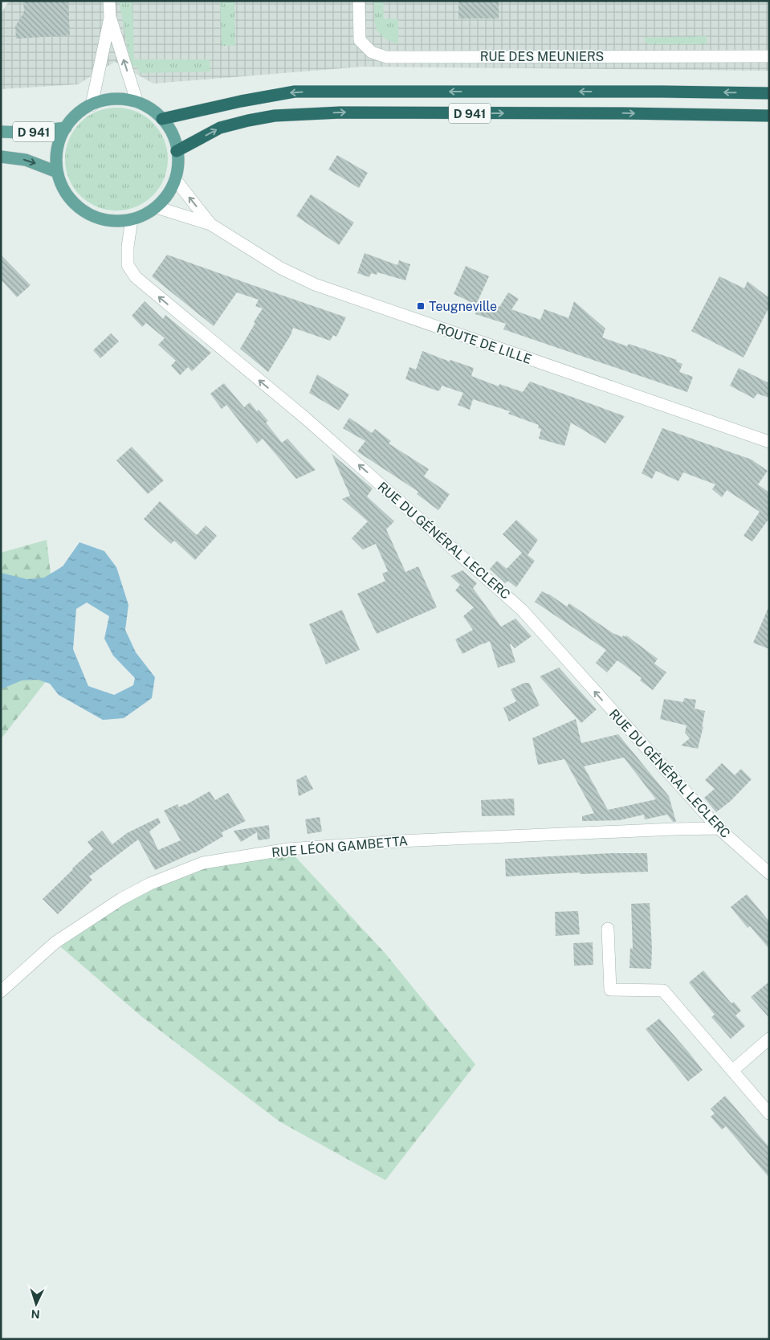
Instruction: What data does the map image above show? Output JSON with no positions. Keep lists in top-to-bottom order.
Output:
{
  "streets": {
    "highway": ["D 941"],
    "street": [
      "RUE DES MEUNIERS",
      "ROUTE DE LILLE",
      "RUE DU GÉNÉRAL LECLERC",
      "RUE LÉON GAMBETTA"
    ]
  },
  "crossings": [
    ["D 941", "ROUTE DE LILLE"],
    ["D 941", "RUE DU GÉNÉRAL LECLERC"],
    ["ROUTE DE LILLE", "RUE DU GÉNÉRAL LECLERC"],
    ["RUE DU GÉNÉRAL LECLERC", "RUE LÉON GAMBETTA"]
  ],
  "one_way": ["RUE DU GÉNÉRAL LECLERC"],
  "places": {
    "transit": ["Teugneville"]
  },
  "north": "bottom"
}
